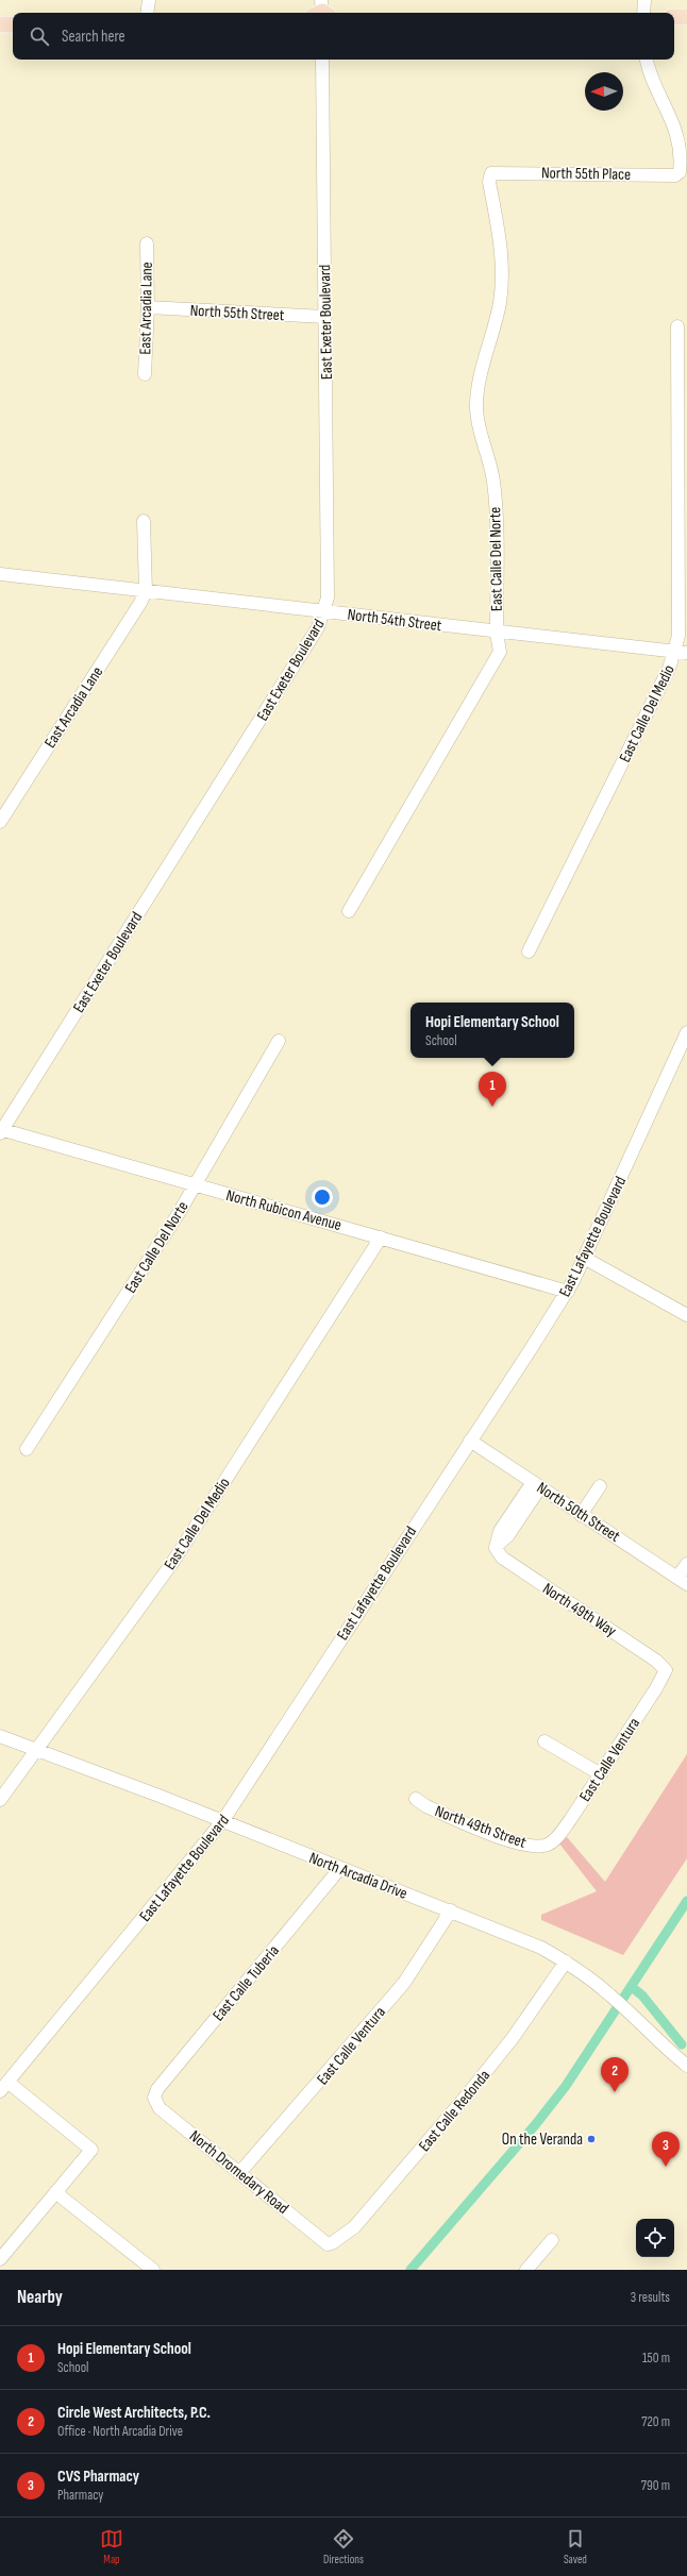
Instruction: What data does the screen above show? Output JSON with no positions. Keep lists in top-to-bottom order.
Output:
{
  "streets": {
    "street": [
      "North 55th Place",
      "East Arcadia Lane",
      "North 55th Street",
      "East Exeter Boulevard",
      "East Calle Del Norte",
      "North 54th Street",
      "East Calle Del Medio",
      "North Rubicon Avenue",
      "East Lafayette Boulevard",
      "North 50th Street",
      "North 49th Way",
      "East Calle Ventura",
      "North 49th Street",
      "North Arcadia Drive",
      "East Calle Tuberia",
      "East Calle Redonda",
      "North Dromedary Road"
    ]
  },
  "crossings": [
    ["North 55th Place", "East Calle Del Norte"],
    ["East Arcadia Lane", "North 55th Street"],
    ["East Arcadia Lane", "North 54th Street"],
    ["North 55th Street", "East Exeter Boulevard"],
    ["East Exeter Boulevard", "North 54th Street"],
    ["East Exeter Boulevard", "North Rubicon Avenue"],
    ["East Calle Del Norte", "North 54th Street"],
    ["East Calle Del Norte", "North Rubicon Avenue"],
    ["North 54th Street", "East Calle Del Medio"],
    ["East Calle Del Medio", "North Rubicon Avenue"],
    ["East Calle Del Medio", "North Arcadia Drive"],
    ["North Rubicon Avenue", "East Lafayette Boulevard"],
    ["East Lafayette Boulevard", "North 50th Street"],
    ["East Lafayette Boulevard", "North Arcadia Drive"],
    ["North 50th Street", "North 49th Way"],
    ["North 49th Way", "East Calle Ventura"],
    ["East Calle Ventura", "North 49th Street"],
    ["East Calle Ventura", "North Arcadia Drive"],
    ["East Calle Ventura", "North Dromedary Road"],
    ["North Arcadia Drive", "East Calle Tuberia"],
    ["North Arcadia Drive", "East Calle Redonda"],
    ["East Calle Tuberia", "North Dromedary Road"],
    ["East Calle Redonda", "North Dromedary Road"]
  ],
  "places": ["On the Veranda"],
  "north": "left",
  "page": {
    "search": "Search here",
    "popup": ["Hopi Elementary School", "School"],
    "pins": ["1", "2", "3"],
    "heading": ["Nearby", "3 results"],
    "list": [
      {
        "mark": "1",
        "name": "Hopi Elementary School",
        "note": "School",
        "value": "150 m"
      },
      {
        "mark": "2",
        "name": "Circle West Architects, P.C.",
        "note": "Office · North Arcadia Drive",
        "value": "720 m"
      },
      {
        "mark": "3",
        "name": "CVS Pharmacy",
        "note": "Pharmacy",
        "value": "790 m"
      }
    ],
    "nav": ["Map", "Directions", "Saved"]
  }
}
